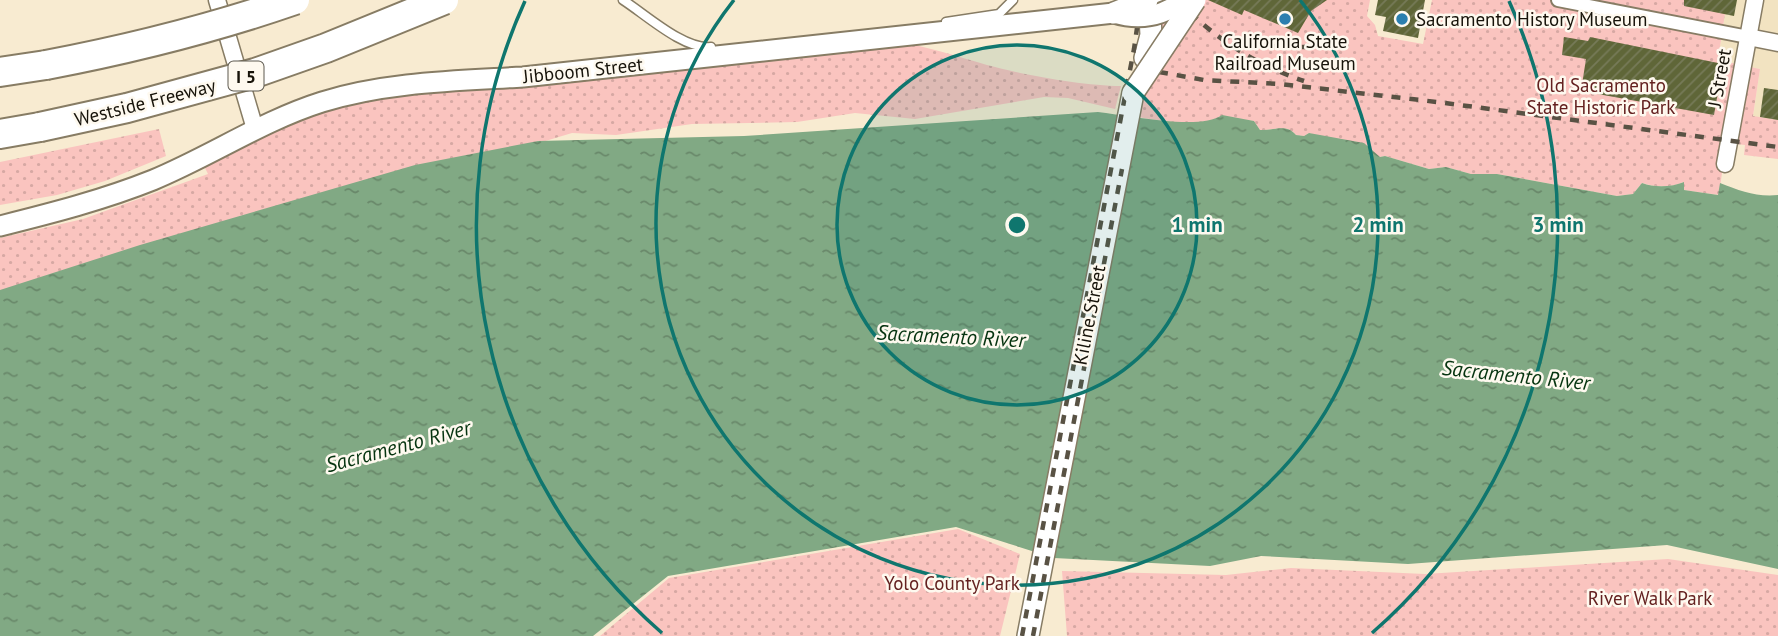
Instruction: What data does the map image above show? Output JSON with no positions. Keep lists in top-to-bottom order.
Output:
{
  "streets": {
    "highway": ["I 5", "Westside Freeway"],
    "main road": ["Kiline Street"],
    "street": ["Jibboom Street", "J Street"]
  },
  "water": ["Sacramento River"],
  "parks": ["Old Sacramento State Historic Park", "Yolo County Park", "River Walk Park"],
  "places": ["California State Railroad Museum", "Sacramento History Museum"],
  "rings": ["1 min", "2 min", "3 min"]
}
